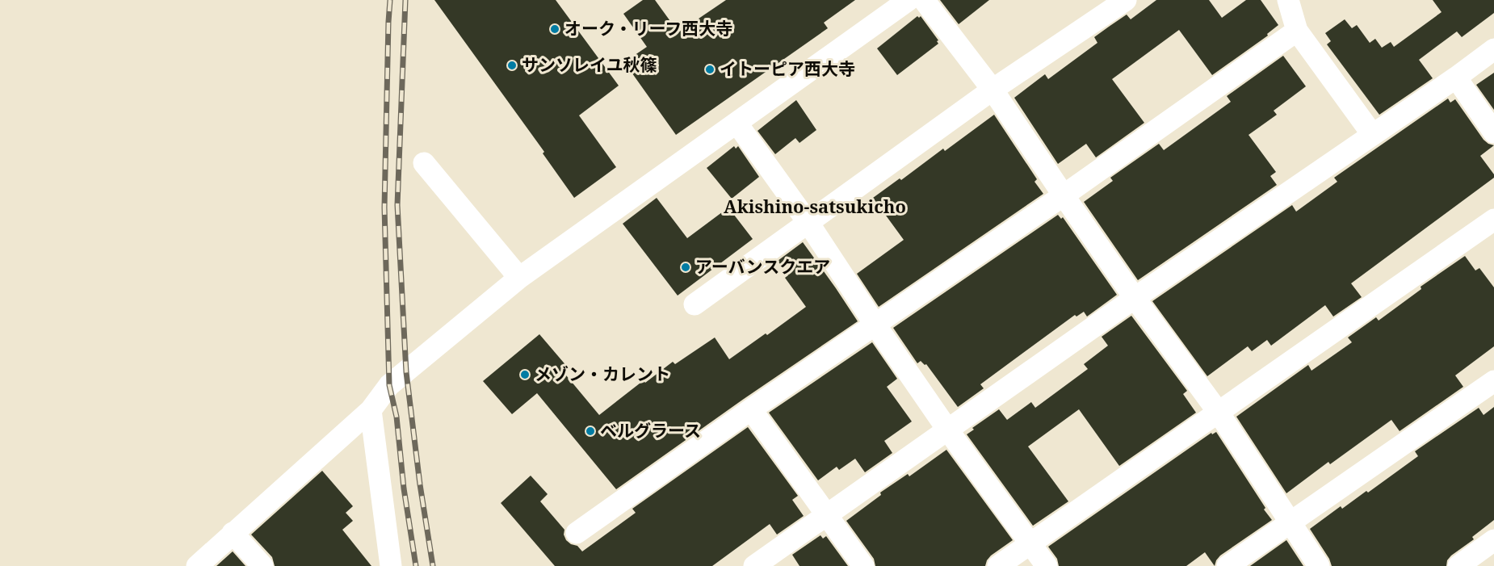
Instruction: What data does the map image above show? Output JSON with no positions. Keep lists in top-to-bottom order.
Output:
{
  "districts": ["Akishino-satsukicho"],
  "places": [
    "オーク・リーフ西大寺",
    "サンソレイユ秋篠",
    "イトーピア西大寺",
    "アーバンスクエア",
    "メゾン・カレント",
    "ベルグラース"
  ]
}
